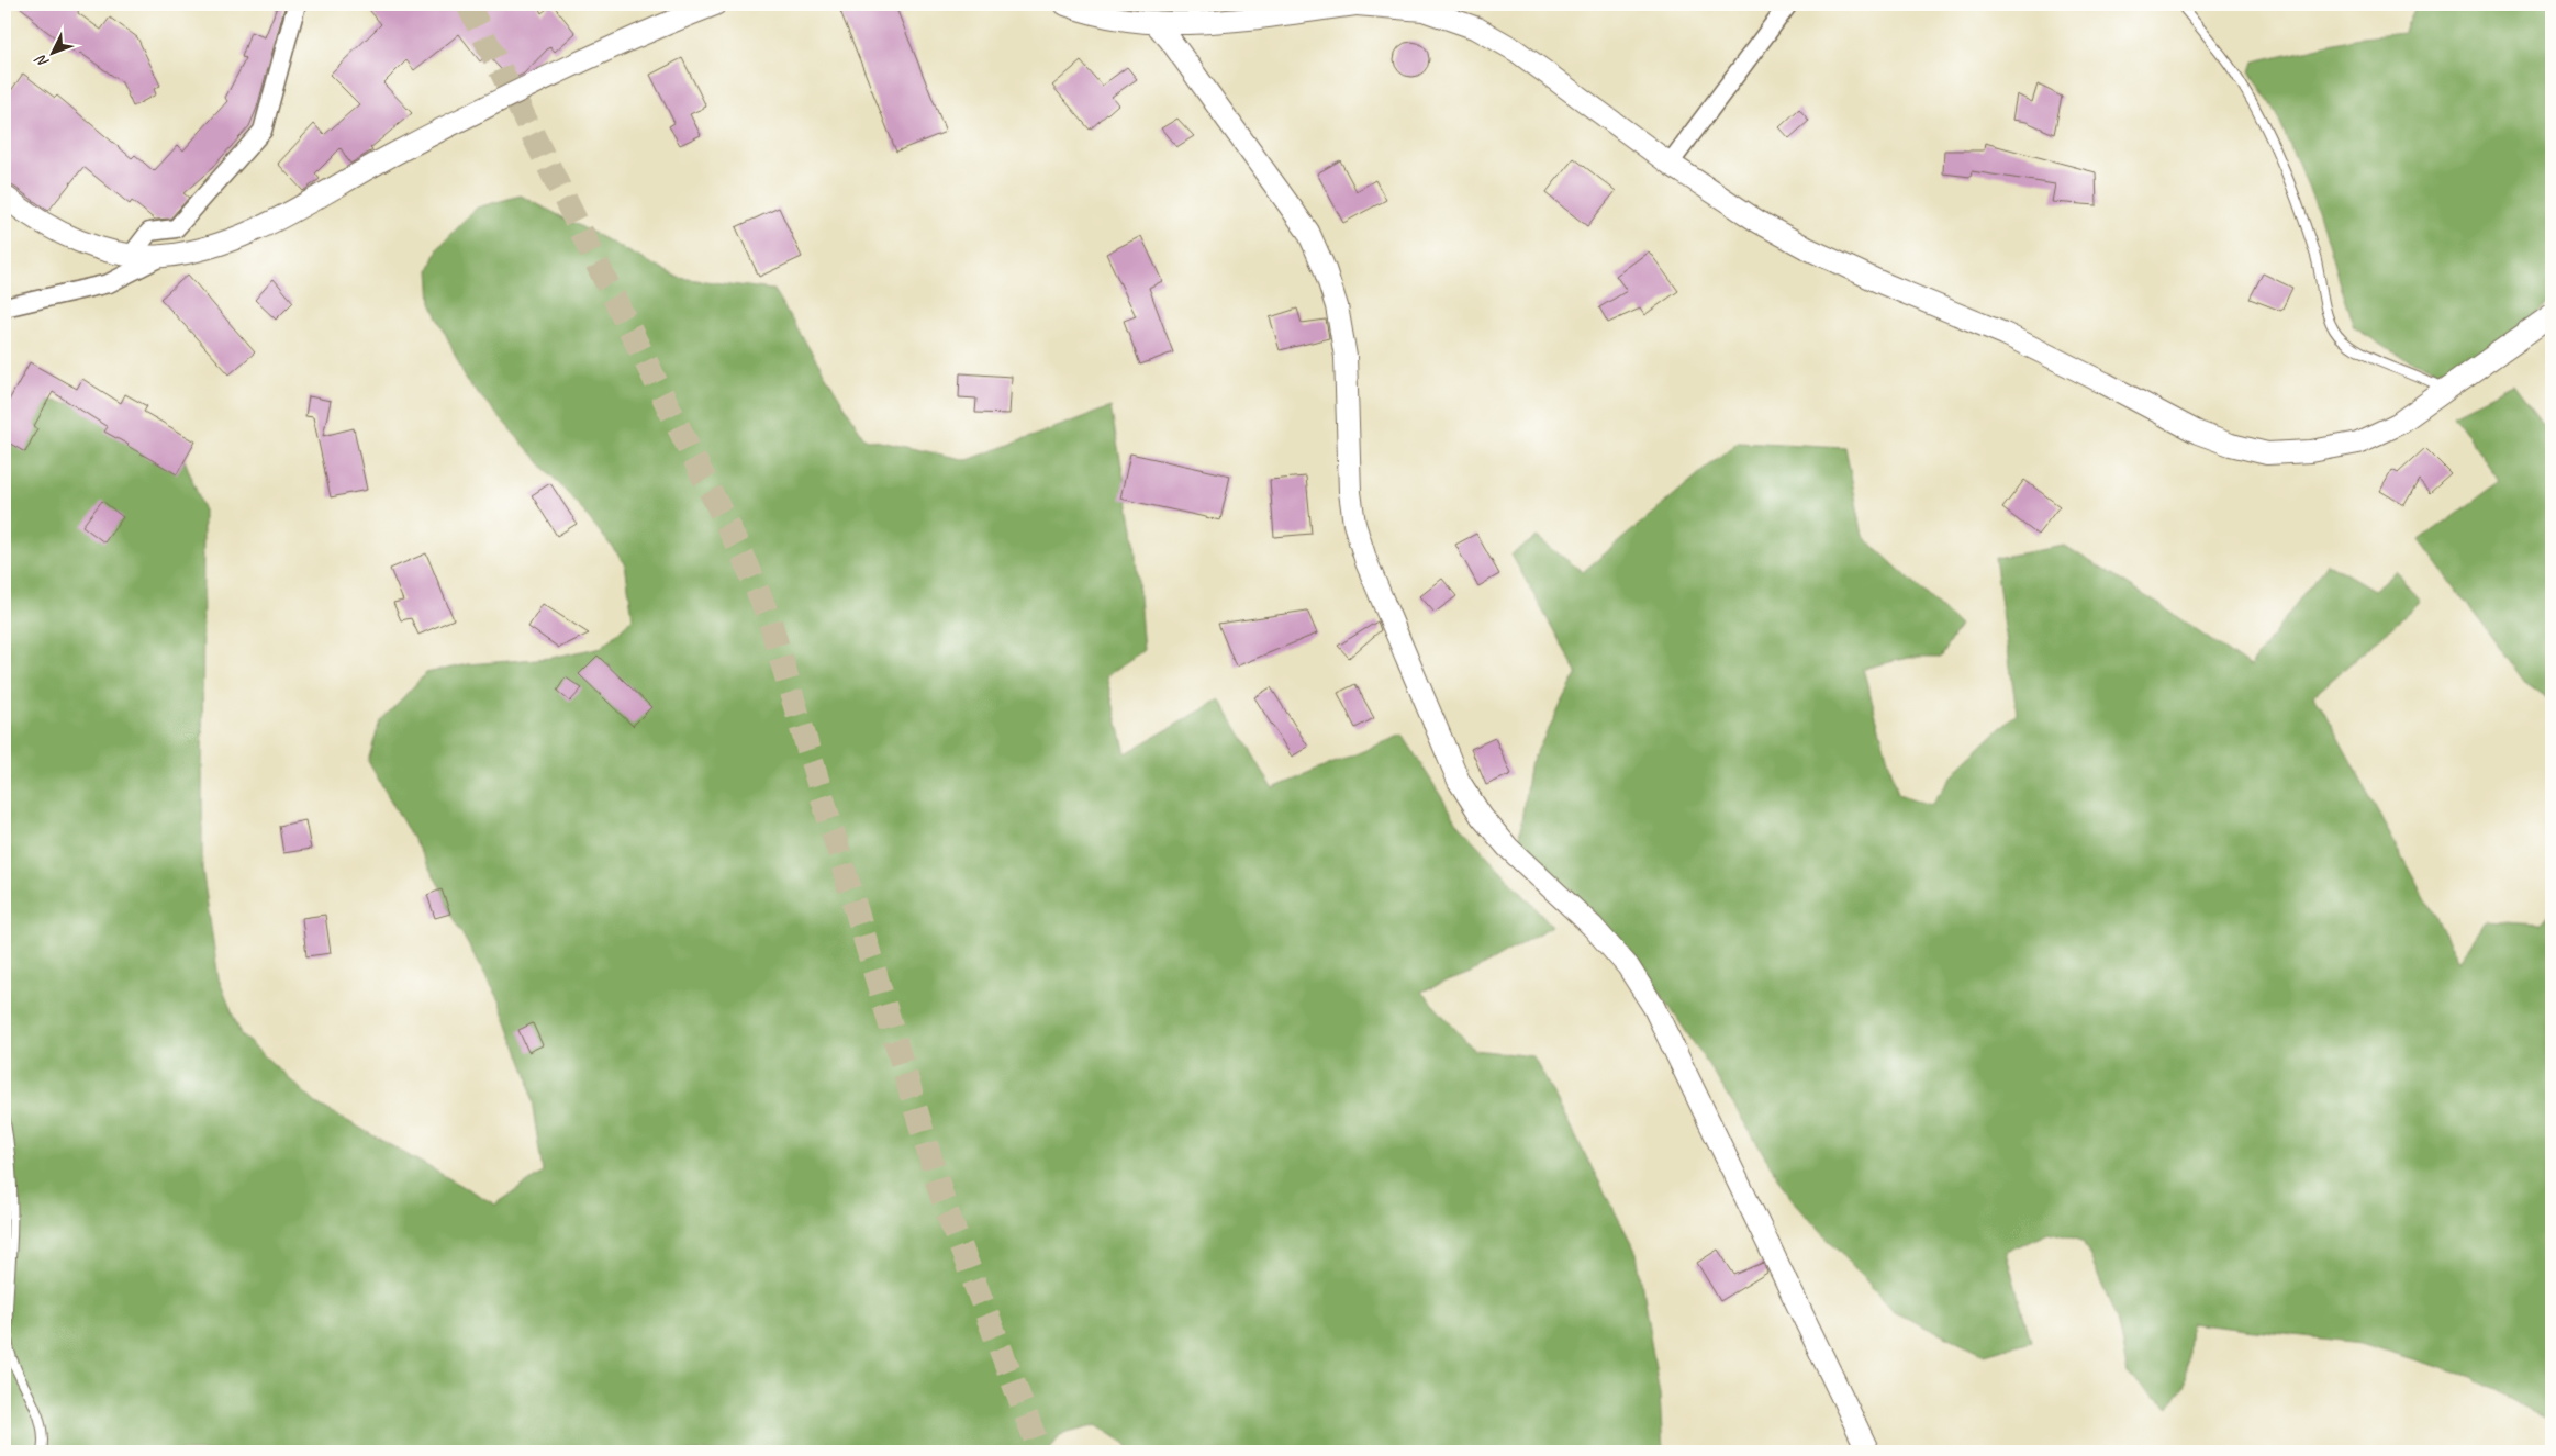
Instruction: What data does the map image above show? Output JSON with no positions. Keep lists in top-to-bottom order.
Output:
{
  "north": "bottom left"
}
